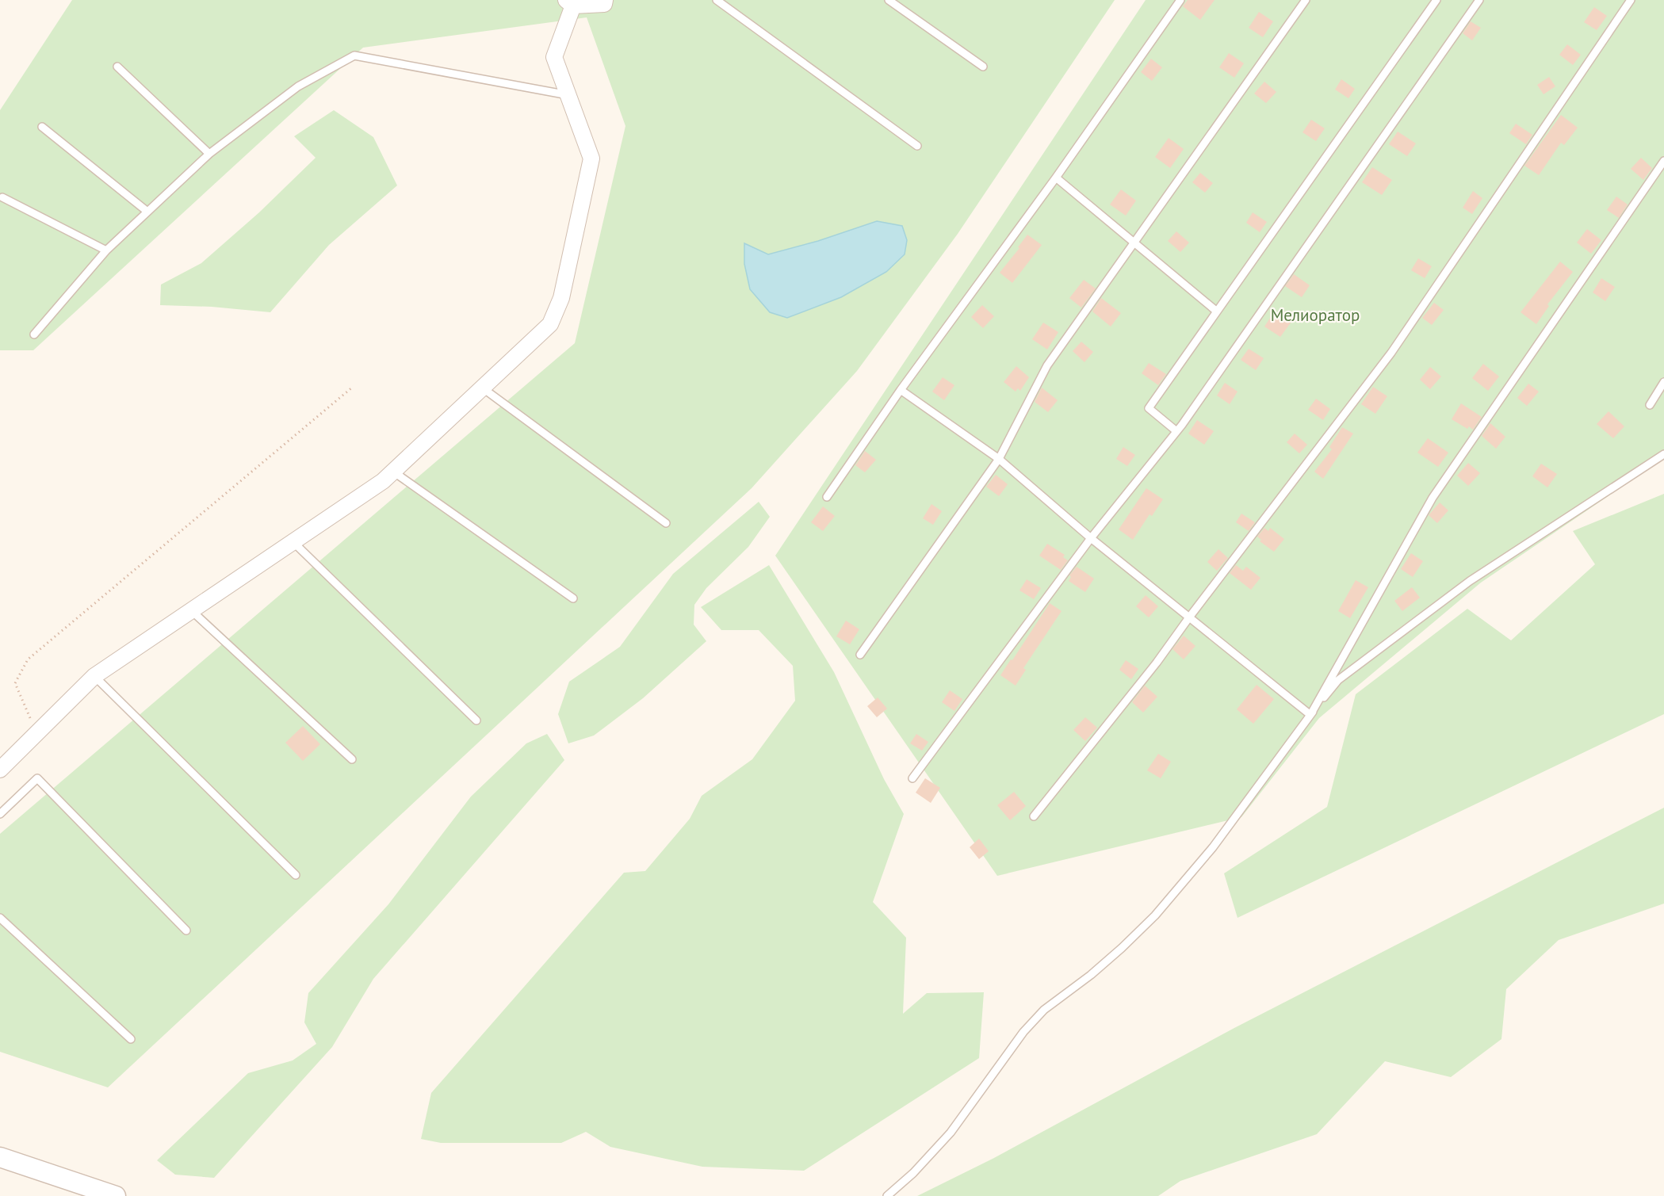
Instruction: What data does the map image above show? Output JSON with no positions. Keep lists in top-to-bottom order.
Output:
{
  "parks": ["Мелиоратор"]
}
